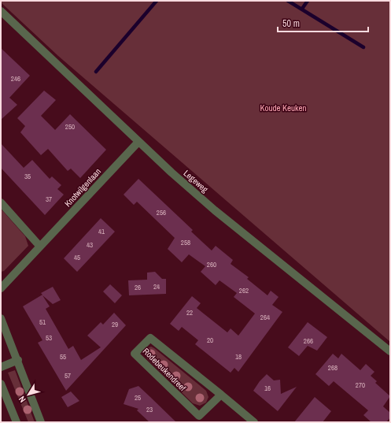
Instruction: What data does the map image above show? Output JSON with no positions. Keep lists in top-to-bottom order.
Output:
{
  "streets": {
    "street": ["Legeweg", "Knotwilgenlaan", "Rodebeukendreef"]
  },
  "crossings": [
    ["Legeweg", "Knotwilgenlaan"]
  ],
  "parks": ["Koude Keuken"],
  "house_numbers": [
    "246",
    "250",
    "35",
    "37",
    "256",
    "41",
    "258",
    "43",
    "45",
    "260",
    "24",
    "26",
    "262",
    "22",
    "264",
    "51",
    "29",
    "53",
    "20",
    "266",
    "55",
    "18",
    "268",
    "57",
    "270",
    "16",
    "25",
    "23"
  ],
  "scale_bar": "50 m",
  "north": "bottom left"
}
